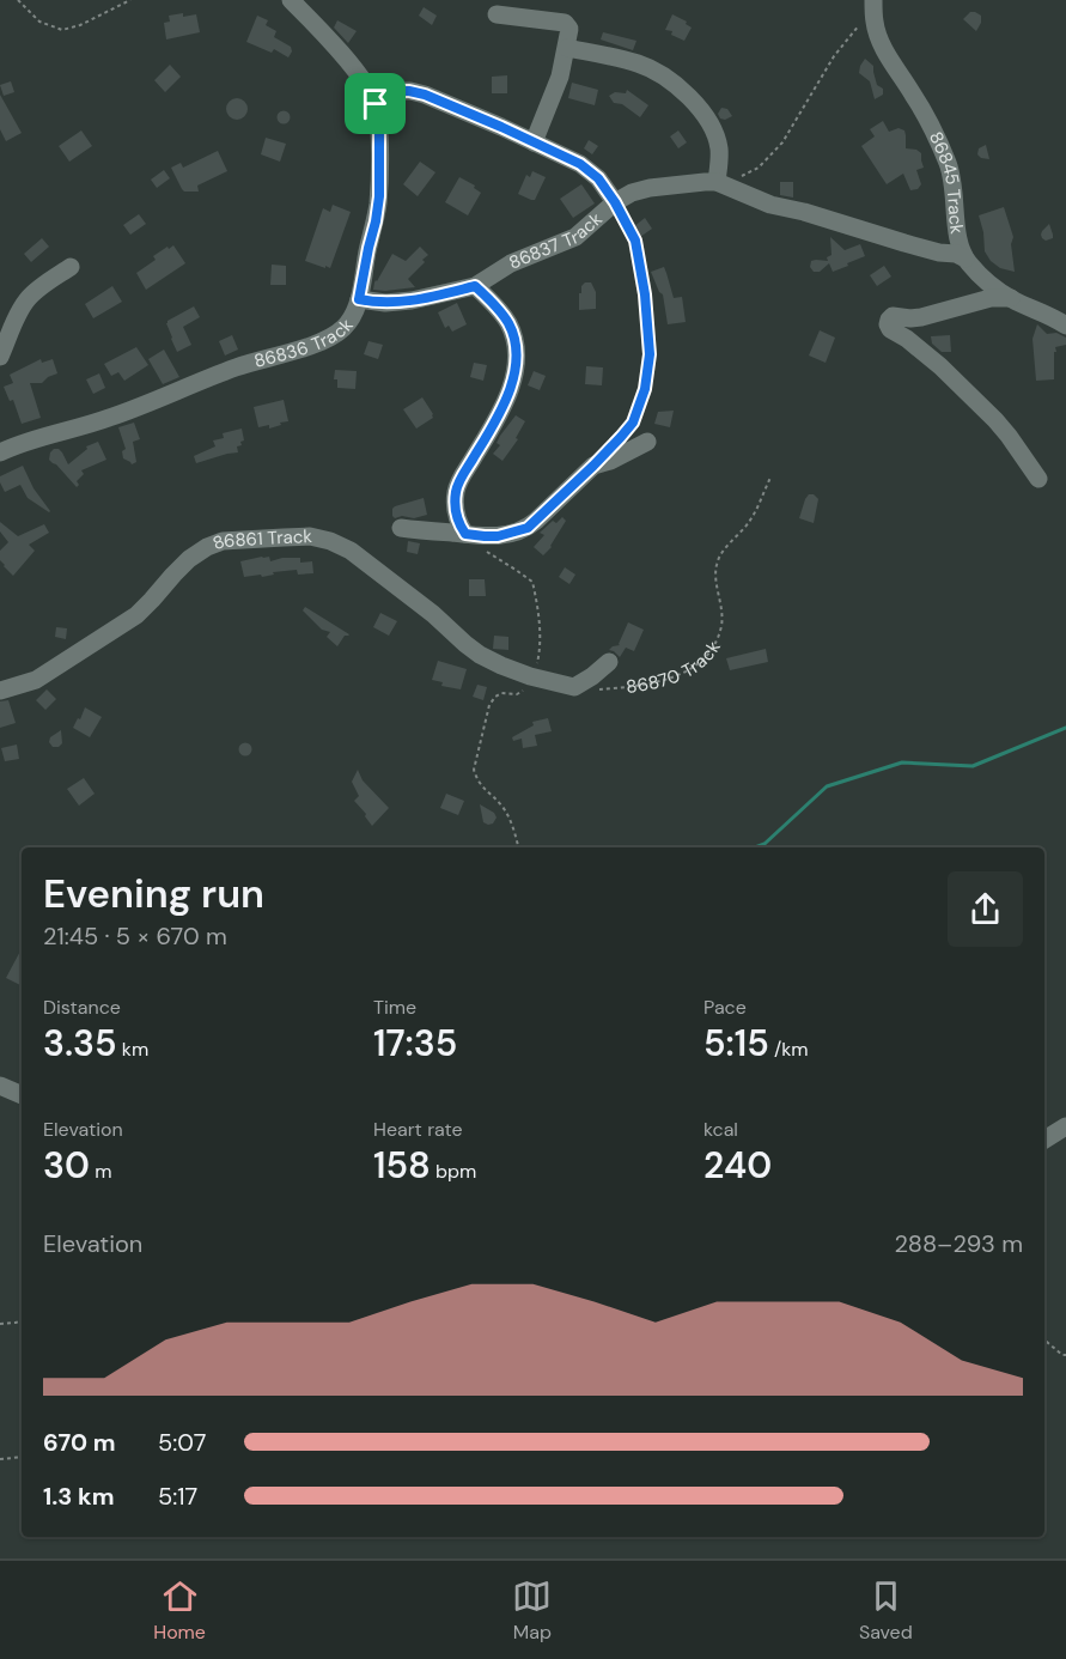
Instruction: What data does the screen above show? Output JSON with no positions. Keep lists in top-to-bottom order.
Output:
{
  "streets": {
    "street": [
      "86845 Track",
      "86837 Track",
      "86836 Track",
      "86861 Track"
    ],
    "path": ["86870 Track"]
  },
  "crossings": [
    ["86837 Track", "86836 Track"]
  ],
  "page": {
    "heading": ["Evening run", "21:45 · 5 × 670 m"],
    "stats": [
      ["Distance", "3.35 km"],
      ["Time", "17:35"],
      ["Pace", "5:15 /km"],
      ["Elevation", "30 m"],
      ["Heart rate", "158 bpm"],
      ["kcal", "240"]
    ],
    "chart": ["Elevation", "288–293 m"],
    "list": [
      {
        "name": "670 m",
        "note": "5:07"
      },
      {
        "name": "1.3 km",
        "note": "5:17"
      }
    ],
    "tabs": ["Home", "Map", "Saved"]
  }
}
